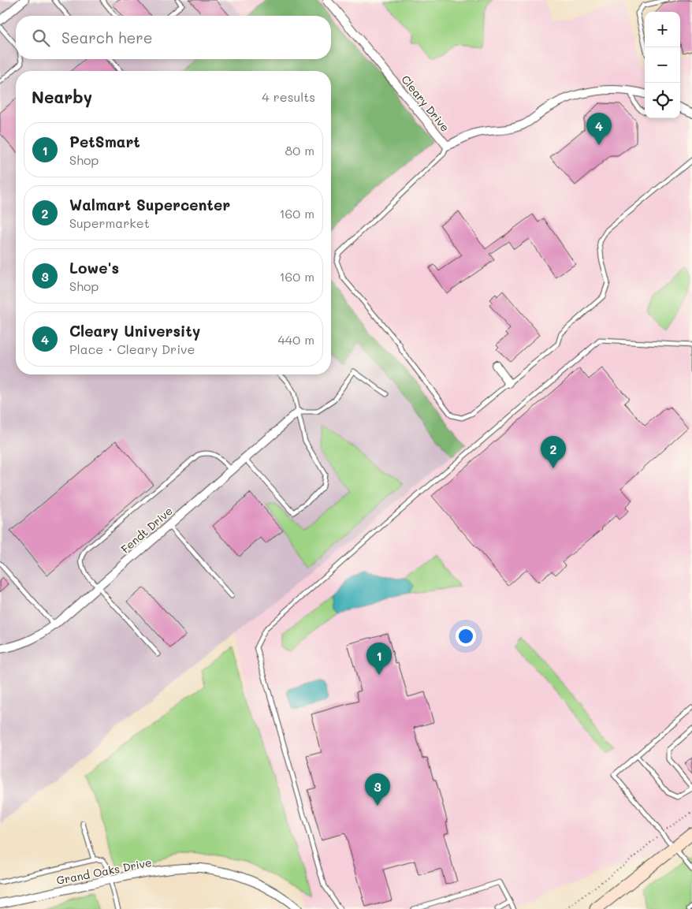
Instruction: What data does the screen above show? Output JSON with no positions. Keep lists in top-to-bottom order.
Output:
{
  "streets": {
    "street": ["Cleary Drive", "Fendt Drive", "Grand Oaks Drive"]
  },
  "page": {
    "map_buttons": ["+", "−"],
    "search": "Search here",
    "heading": ["Nearby", "4 results"],
    "pins": [
      "4",
      "2",
      "1",
      "3"
    ],
    "list": [
      {
        "mark": "1",
        "name": "PetSmart",
        "note": "Shop",
        "value": "80 m"
      },
      {
        "mark": "2",
        "name": "Walmart Supercenter",
        "note": "Supermarket",
        "value": "160 m"
      },
      {
        "mark": "3",
        "name": "Lowe's",
        "note": "Shop",
        "value": "160 m"
      },
      {
        "mark": "4",
        "name": "Cleary University",
        "note": "Place · Cleary Drive",
        "value": "440 m"
      }
    ]
  }
}
